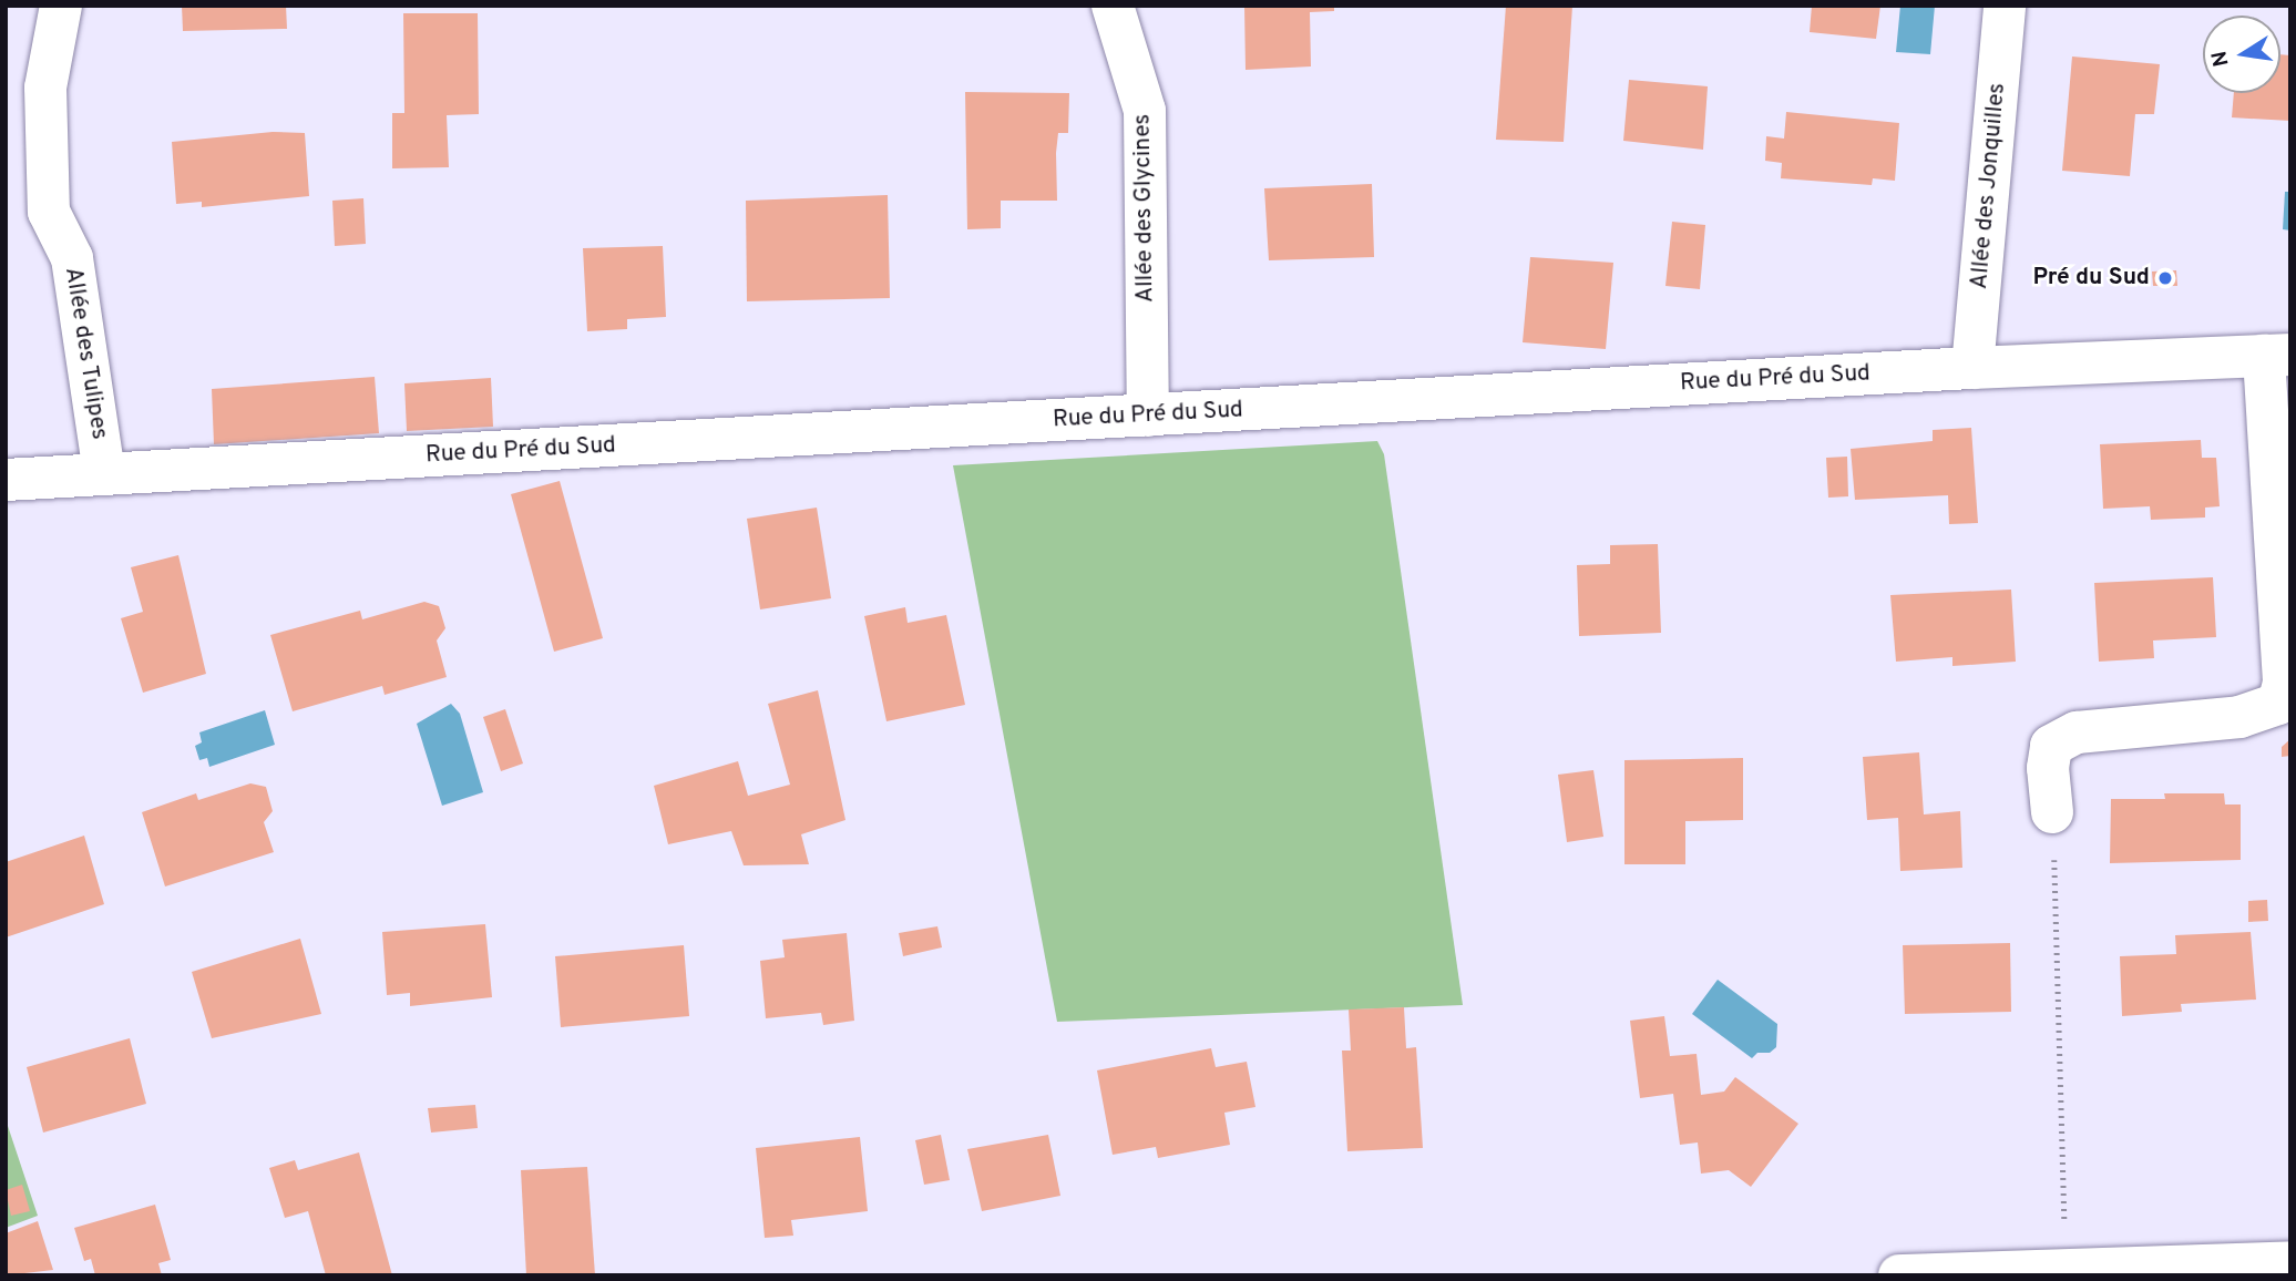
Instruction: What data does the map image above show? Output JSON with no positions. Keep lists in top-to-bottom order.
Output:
{
  "streets": {
    "street": [
      "Allée des Jonquilles",
      "Allée des Glycines",
      "Allée des Tulipes",
      "Rue du Pré du Sud"
    ]
  },
  "crossings": [
    ["Allée des Jonquilles", "Rue du Pré du Sud"],
    ["Allée des Glycines", "Rue du Pré du Sud"],
    ["Allée des Tulipes", "Rue du Pré du Sud"]
  ],
  "places": ["Pré du Sud"],
  "north": "left"
}
